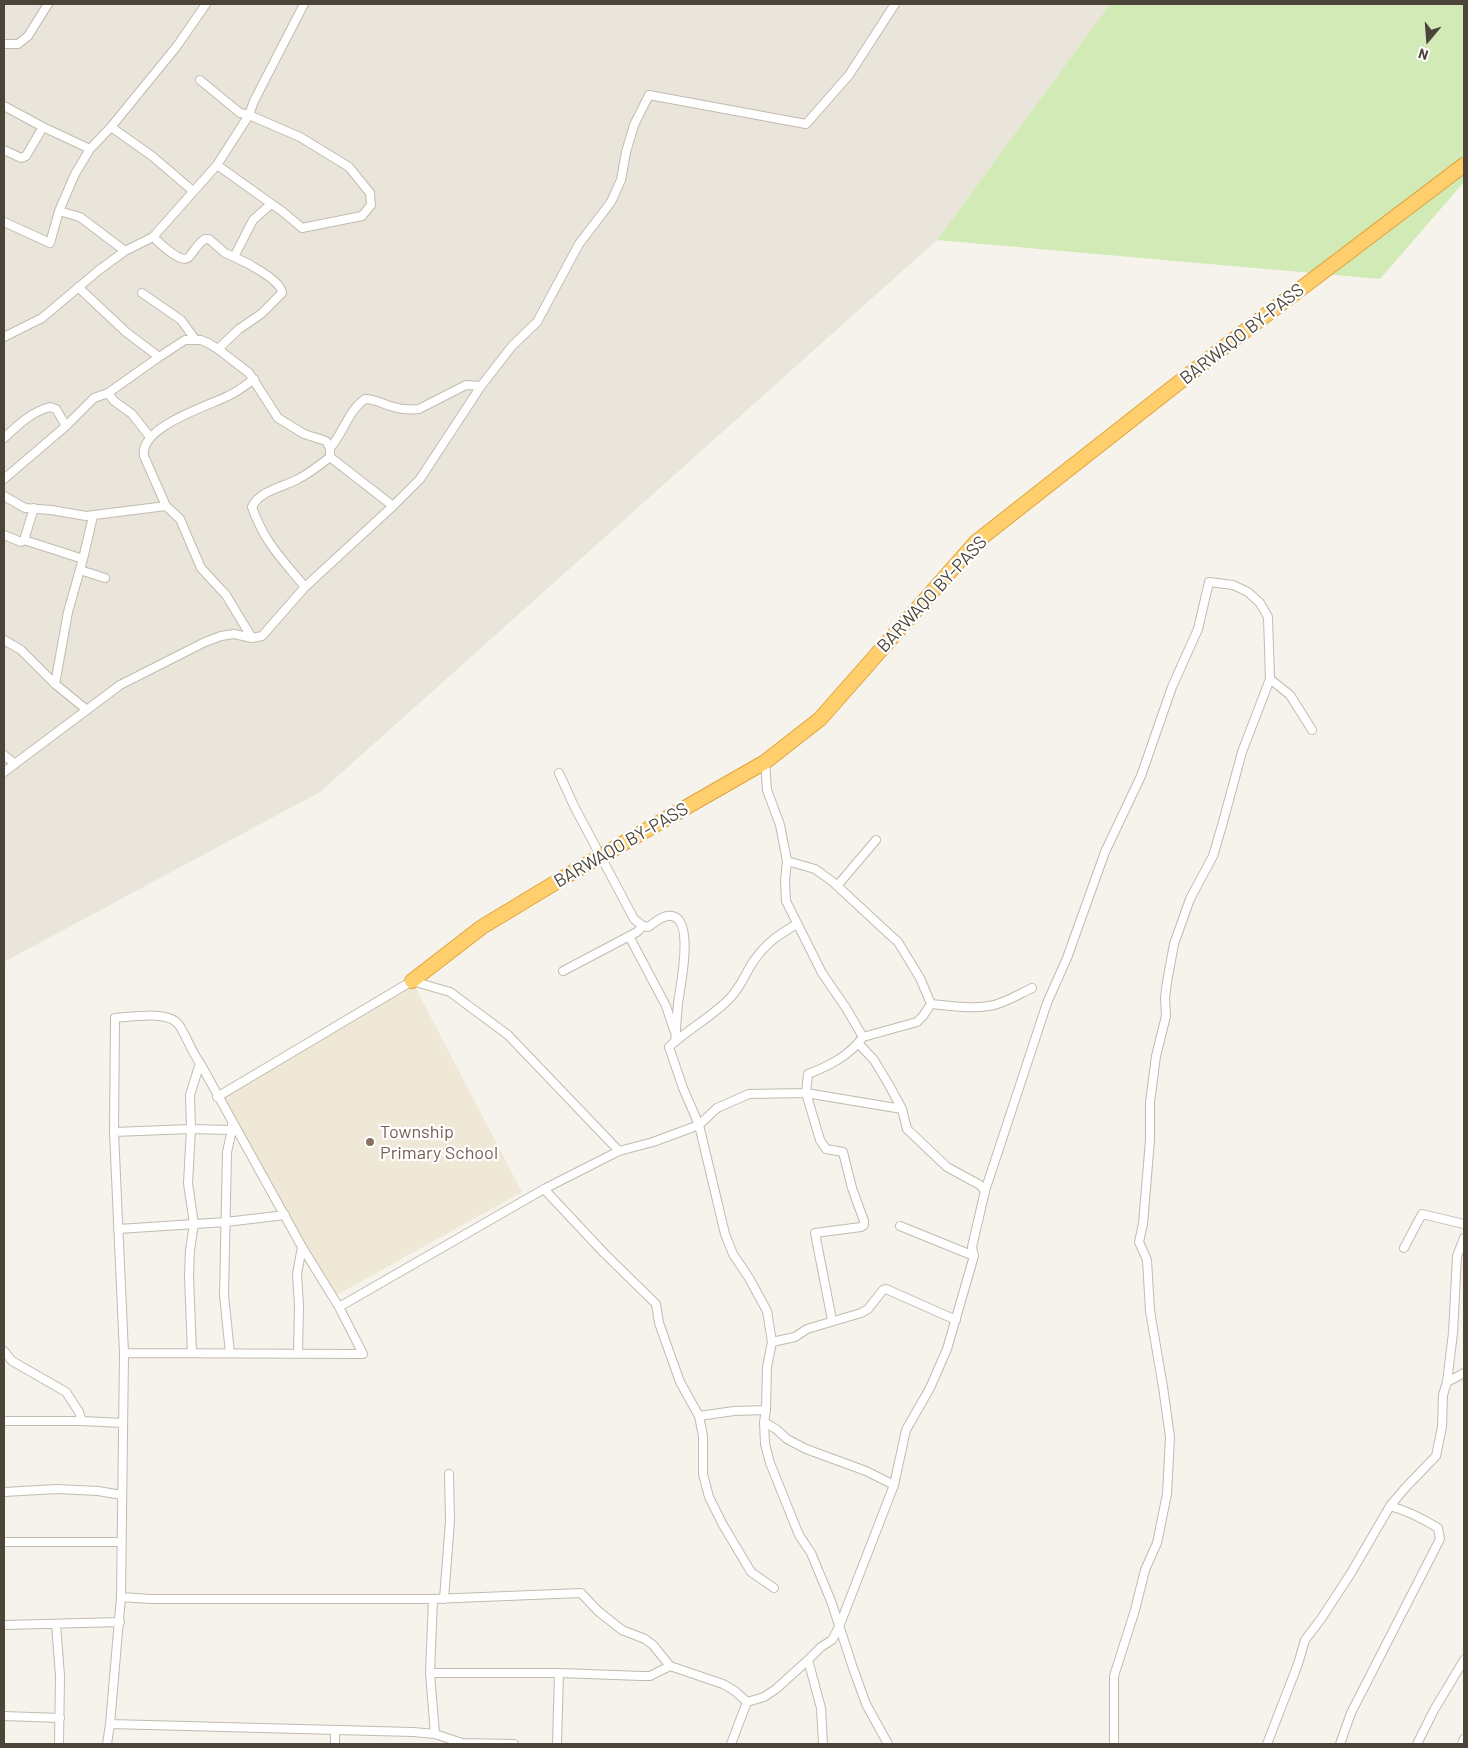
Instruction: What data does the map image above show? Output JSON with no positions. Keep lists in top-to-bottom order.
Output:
{
  "streets": {
    "highway": ["BARWAQO BY-PASS"]
  },
  "places": ["Township Primary School"],
  "north": "bottom"
}
